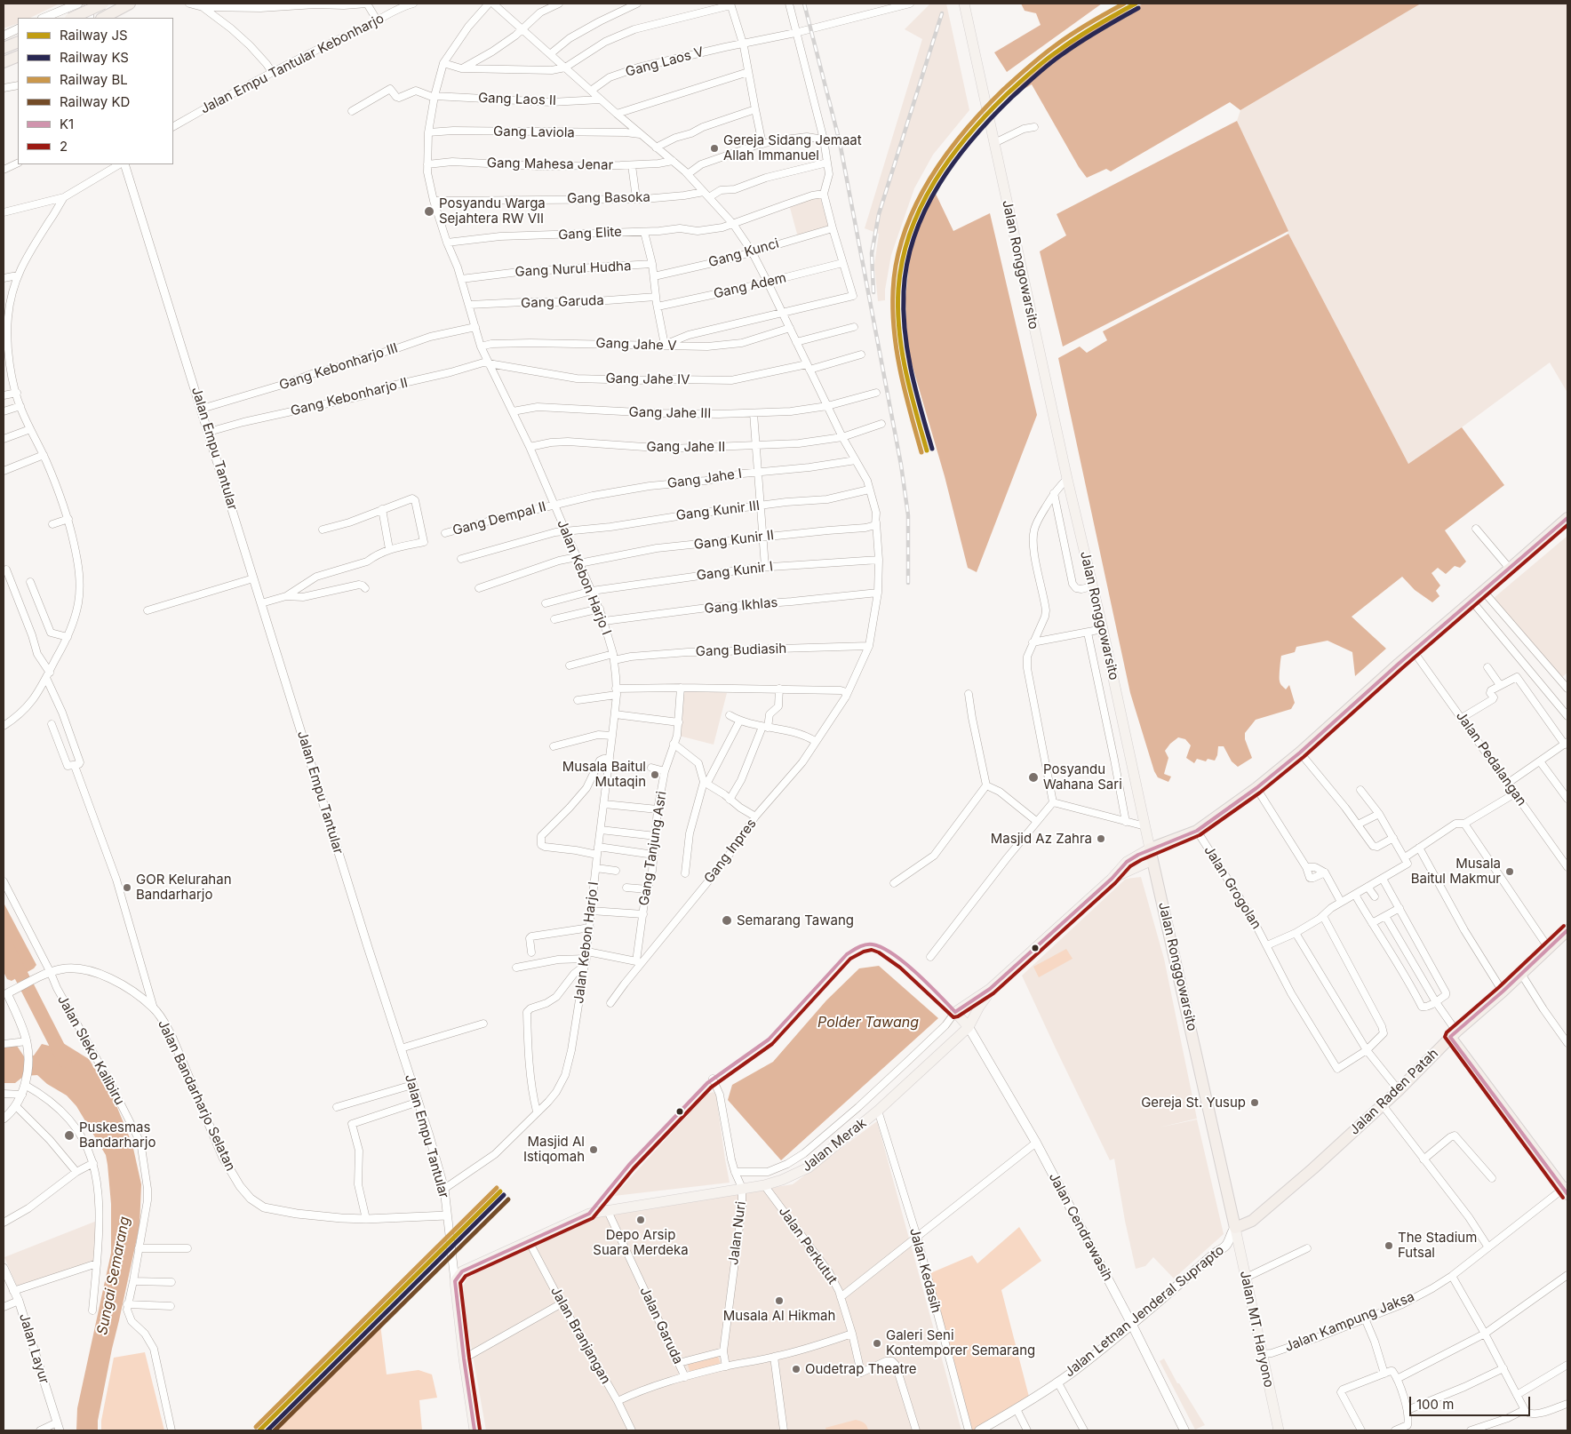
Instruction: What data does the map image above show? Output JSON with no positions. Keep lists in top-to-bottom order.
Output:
{
  "streets": {
    "highway": ["Jalan Ronggowarsito", "Jalan Raden Patah"],
    "main road": [
      "Jalan Empu Tantular",
      "Jalan Merak",
      "Jalan Cendrawasih",
      "Jalan Letnan Jenderal Suprapto",
      "Jalan MT. Haryono"
    ],
    "street": [
      "Gang Laos V",
      "Jalan Empu Tantular Kebonharjo",
      "Gang Laos II",
      "Gang Laviola",
      "Gang Mahesa Jenar",
      "Gang Basoka",
      "Gang Elite",
      "Gang Kunci",
      "Gang Nurul Hudha",
      "Gang Adem",
      "Gang Garuda",
      "Gang Jahe V",
      "Gang Kebonharjo III",
      "Gang Jahe IV",
      "Gang Kebonharjo II",
      "Gang Jahe III",
      "Gang Jahe II",
      "Gang Jahe I",
      "Gang Kunir III",
      "Gang Dempal II",
      "Gang Kunir II",
      "Gang Kunir I",
      "Jalan Kebon Harjo I",
      "Gang Ikhlas",
      "Gang Budiasih",
      "Jalan Pedalangan",
      "Gang Tanjung Asri",
      "Gang Inpres",
      "Jalan Grogolan",
      "Jalan Sleko Kalibiru",
      "Jalan Bandarharjo Selatan",
      "Jalan Nuri",
      "Jalan Perkutut",
      "Jalan Kedasih",
      "Jalan Kampung Jaksa",
      "Jalan Garuda",
      "Jalan Branjangan",
      "Jalan Layur"
    ]
  },
  "crossings": [
    ["Gang Laos II", "Jalan Kebon Harjo I"],
    ["Gang Laviola", "Jalan Kebon Harjo I"],
    ["Gang Mahesa Jenar", "Jalan Kebon Harjo I"],
    ["Gang Basoka", "Jalan Kebon Harjo I"],
    ["Gang Elite", "Gang Nurul Hudha"],
    ["Gang Elite", "Jalan Kebon Harjo I"],
    ["Jalan Ronggowarsito", "Jalan Raden Patah"],
    ["Jalan Ronggowarsito", "Jalan Letnan Jenderal Suprapto"],
    ["Jalan Ronggowarsito", "Jalan MT. Haryono"],
    ["Gang Nurul Hudha", "Jalan Kebon Harjo I"],
    ["Gang Garuda", "Jalan Kebon Harjo I"],
    ["Gang Jahe V", "Jalan Kebon Harjo I"],
    ["Gang Kebonharjo III", "Jalan Empu Tantular"],
    ["Gang Kebonharjo III", "Jalan Kebon Harjo I"],
    ["Gang Jahe IV", "Gang Kebonharjo II"],
    ["Gang Jahe IV", "Jalan Kebon Harjo I"],
    ["Gang Kebonharjo II", "Jalan Empu Tantular"],
    ["Gang Kebonharjo II", "Jalan Kebon Harjo I"],
    ["Gang Jahe III", "Jalan Kebon Harjo I"],
    ["Gang Jahe II", "Jalan Kebon Harjo I"],
    ["Jalan Empu Tantular", "Jalan Kebon Harjo I"],
    ["Jalan Empu Tantular", "Jalan Bandarharjo Selatan"],
    ["Jalan Empu Tantular", "Jalan Merak"],
    ["Gang Jahe I", "Gang Dempal II"],
    ["Gang Jahe I", "Jalan Kebon Harjo I"],
    ["Gang Kunir III", "Jalan Kebon Harjo I"],
    ["Gang Dempal II", "Jalan Kebon Harjo I"],
    ["Gang Kunir II", "Jalan Kebon Harjo I"],
    ["Gang Kunir II", "Gang Inpres"],
    ["Gang Kunir I", "Jalan Kebon Harjo I"],
    ["Gang Kunir I", "Gang Inpres"],
    ["Jalan Kebon Harjo I", "Gang Ikhlas"],
    ["Jalan Kebon Harjo I", "Gang Budiasih"],
    ["Gang Ikhlas", "Gang Inpres"],
    ["Gang Budiasih", "Gang Inpres"],
    ["Gang Tanjung Asri", "Gang Inpres"],
    ["Jalan Sleko Kalibiru", "Jalan Bandarharjo Selatan"],
    ["Jalan Raden Patah", "Jalan Letnan Jenderal Suprapto"],
    ["Jalan Raden Patah", "Jalan MT. Haryono"],
    ["Jalan Merak", "Jalan Cendrawasih"],
    ["Jalan Merak", "Jalan Nuri"],
    ["Jalan Merak", "Jalan Perkutut"],
    ["Jalan Merak", "Jalan Kedasih"],
    ["Jalan Merak", "Jalan Garuda"],
    ["Jalan Merak", "Jalan Branjangan"],
    ["Jalan Cendrawasih", "Jalan Letnan Jenderal Suprapto"],
    ["Jalan Letnan Jenderal Suprapto", "Jalan MT. Haryono"],
    ["Jalan Kampung Jaksa", "Jalan MT. Haryono"],
    ["Jalan Garuda", "Jalan Branjangan"]
  ],
  "water": ["Polder Tawang", "Sungai Semarang"],
  "places": [
    "Gereja Sidang Jemaat Allah Immanuel",
    "Posyandu Warga Sejahtera RW VII",
    "Musala Baitul Mutaqin",
    "Posyandu Wahana Sari",
    "Masjid Az Zahra",
    "Musala Baitul Makmur",
    "GOR Kelurahan Bandarharjo",
    "Semarang Tawang",
    "Gereja St. Yusup",
    "Puskesmas Bandarharjo",
    "Masjid Al Istiqomah",
    "Depo Arsip Suara Merdeka",
    "The Stadium Futsal",
    "Musala Al Hikmah",
    "Galeri Seni Kontemporer Semarang",
    "Oudetrap Theatre"
  ],
  "lines": [
    "rail line JS",
    "rail line BL",
    "rail line KS",
    "transit line K1",
    "transit line 2",
    "rail line KD"
  ],
  "legend": [
    "Railway JS",
    "Railway KS",
    "Railway BL",
    "Railway KD",
    "K1",
    "2"
  ],
  "scale_bar": "100 m"
}
